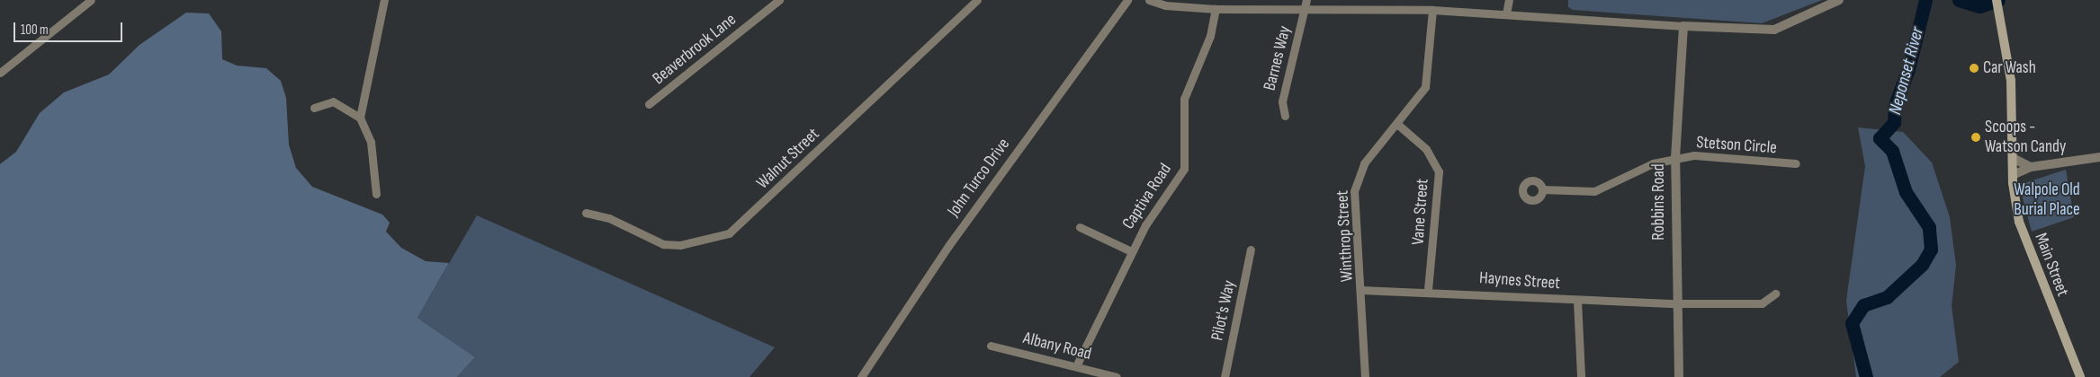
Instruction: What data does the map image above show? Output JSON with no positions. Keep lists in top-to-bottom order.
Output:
{
  "streets": {
    "main road": ["Main Street"],
    "street": [
      "Beaverbrook Lane",
      "Barnes Way",
      "Stetson Circle",
      "Walnut Street",
      "John Turco Drive",
      "Captiva Road",
      "Robbins Road",
      "Vane Street",
      "Winthrop Street",
      "Haynes Street",
      "Pilot's Way",
      "Albany Road"
    ]
  },
  "crossings": [
    ["Stetson Circle", "Robbins Road"],
    ["Captiva Road", "Albany Road"],
    ["Robbins Road", "Haynes Street"],
    ["Vane Street", "Winthrop Street"],
    ["Vane Street", "Haynes Street"],
    ["Winthrop Street", "Haynes Street"]
  ],
  "water": ["Neponset River"],
  "parks": ["Walpole Old Burial Place"],
  "places": ["Car Wash", "Scoops - Watson Candy"],
  "scale_bar": "100 m"
}
